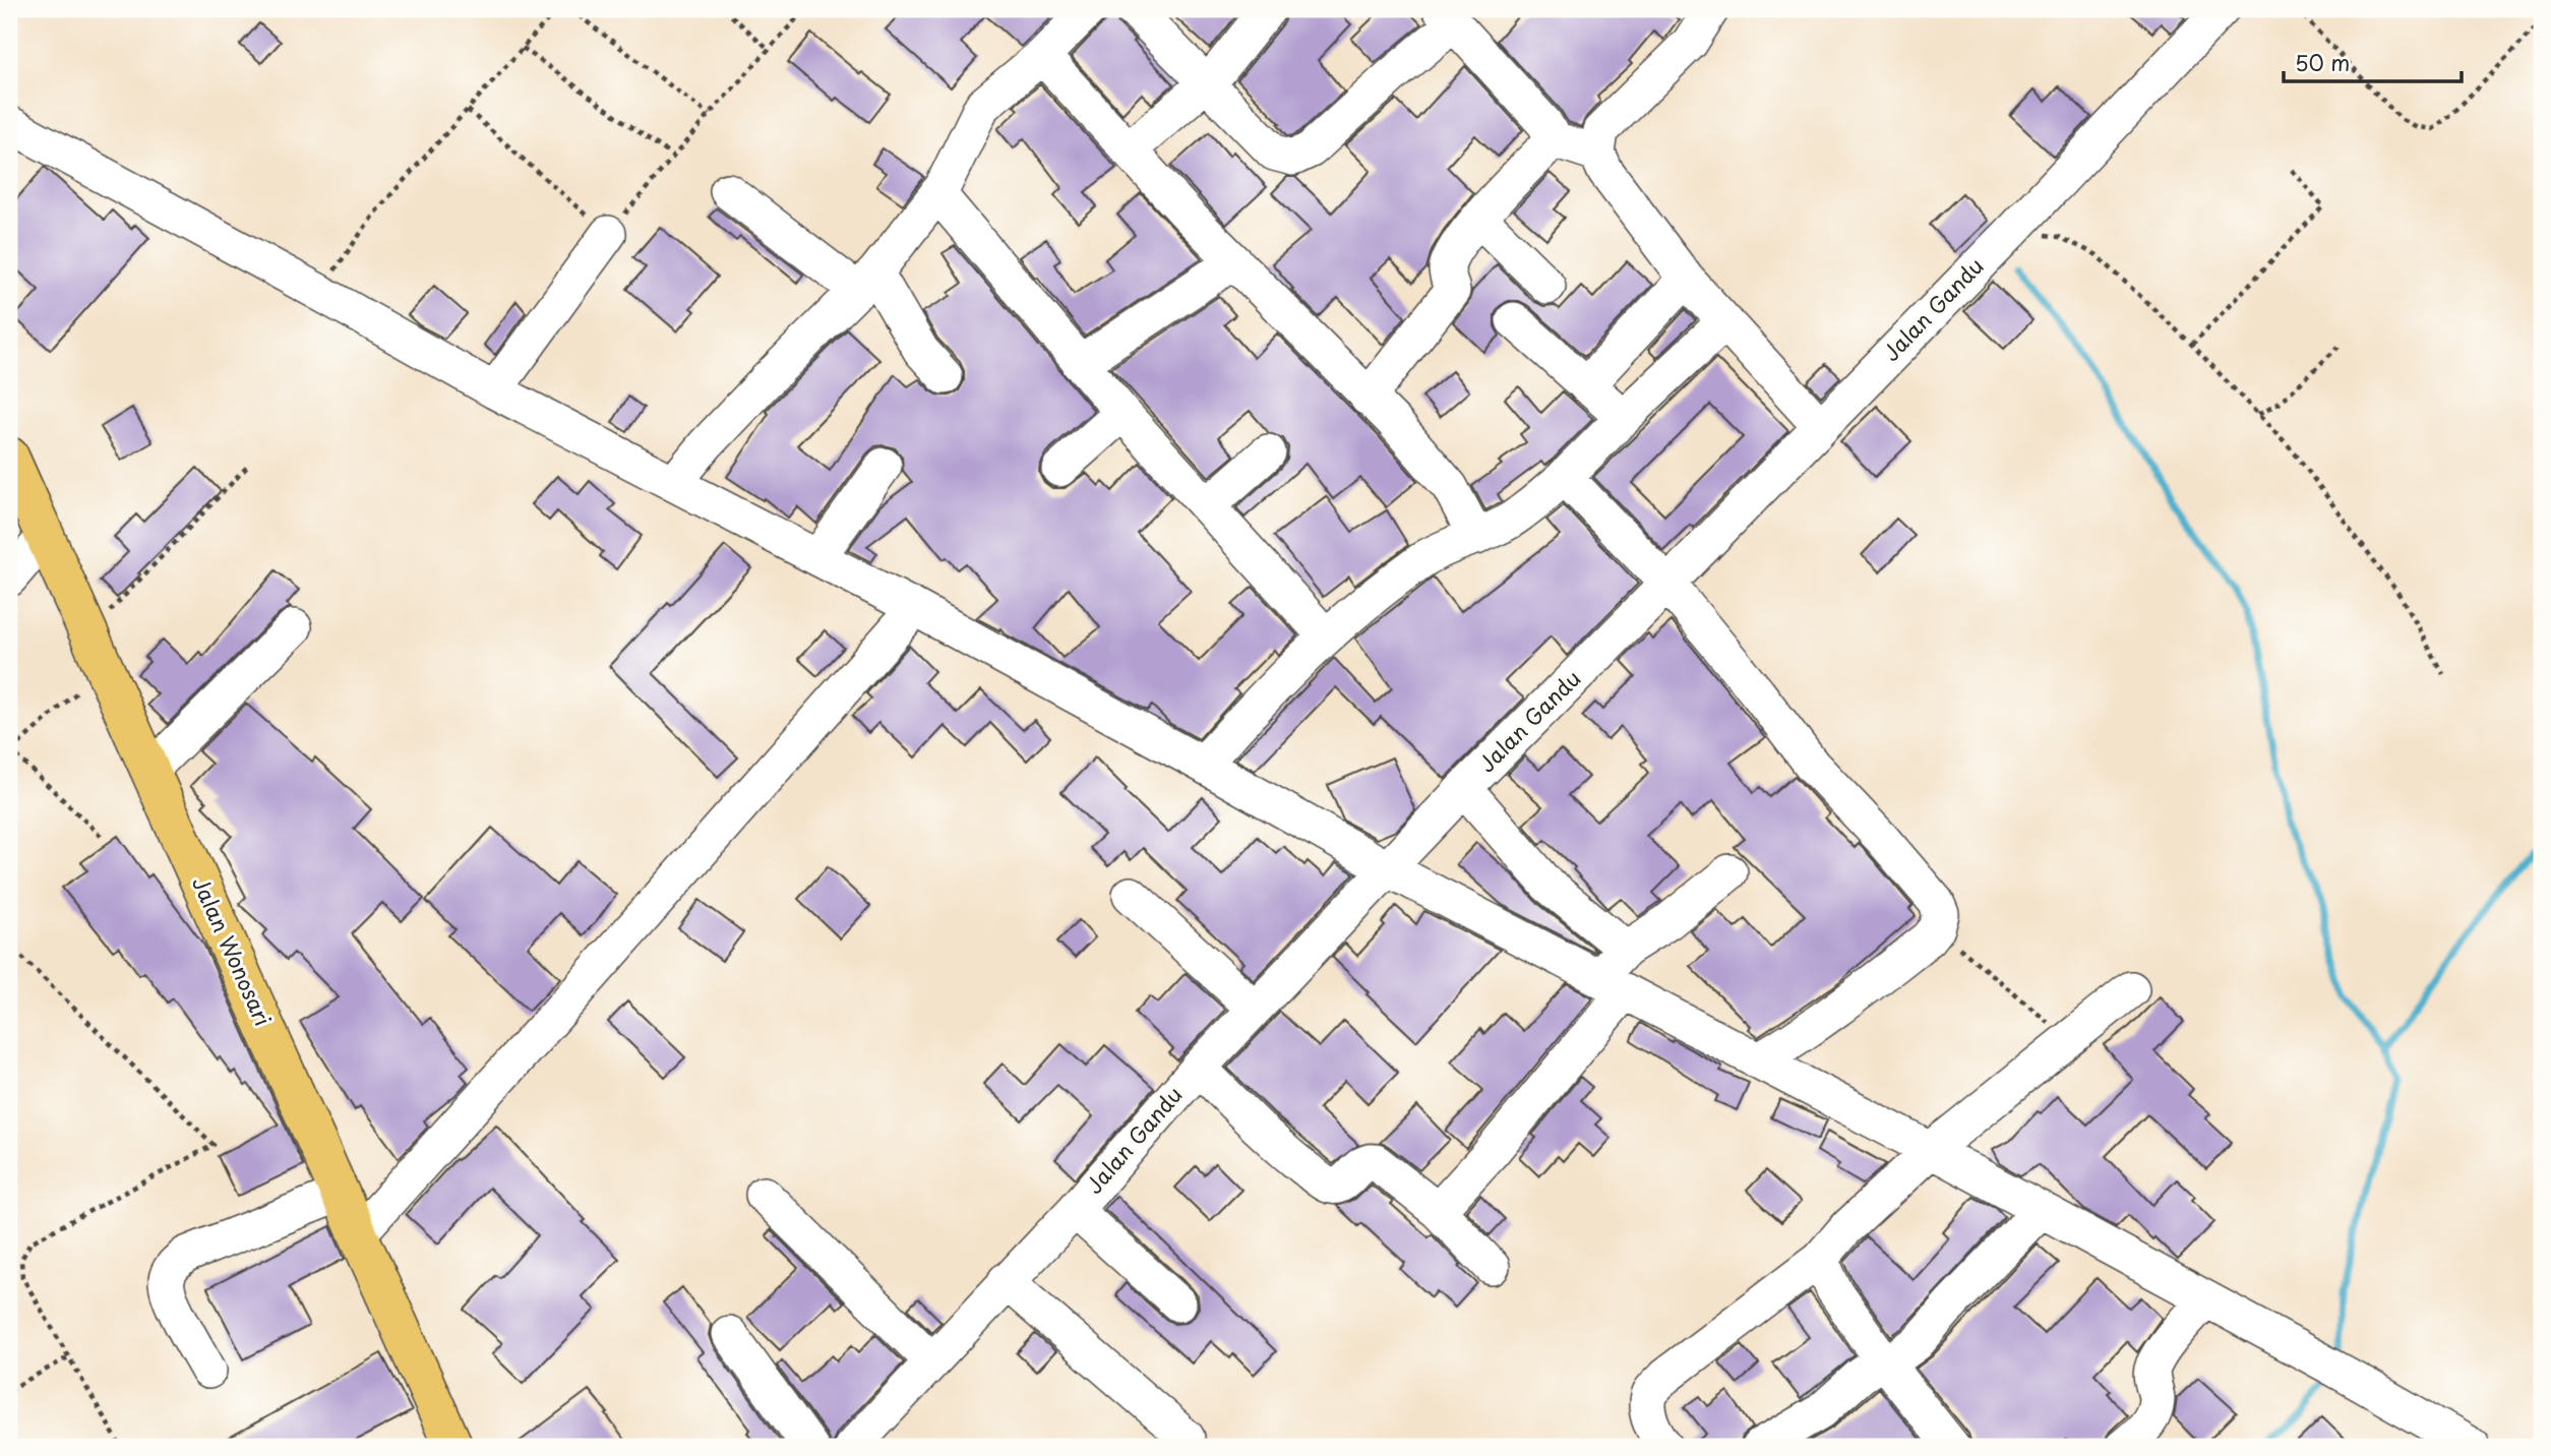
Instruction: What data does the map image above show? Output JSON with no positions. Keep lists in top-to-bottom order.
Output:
{
  "streets": {
    "highway": ["Jalan Wonosari"],
    "street": ["Jalan Gandu"]
  },
  "scale_bar": "50 m"
}
